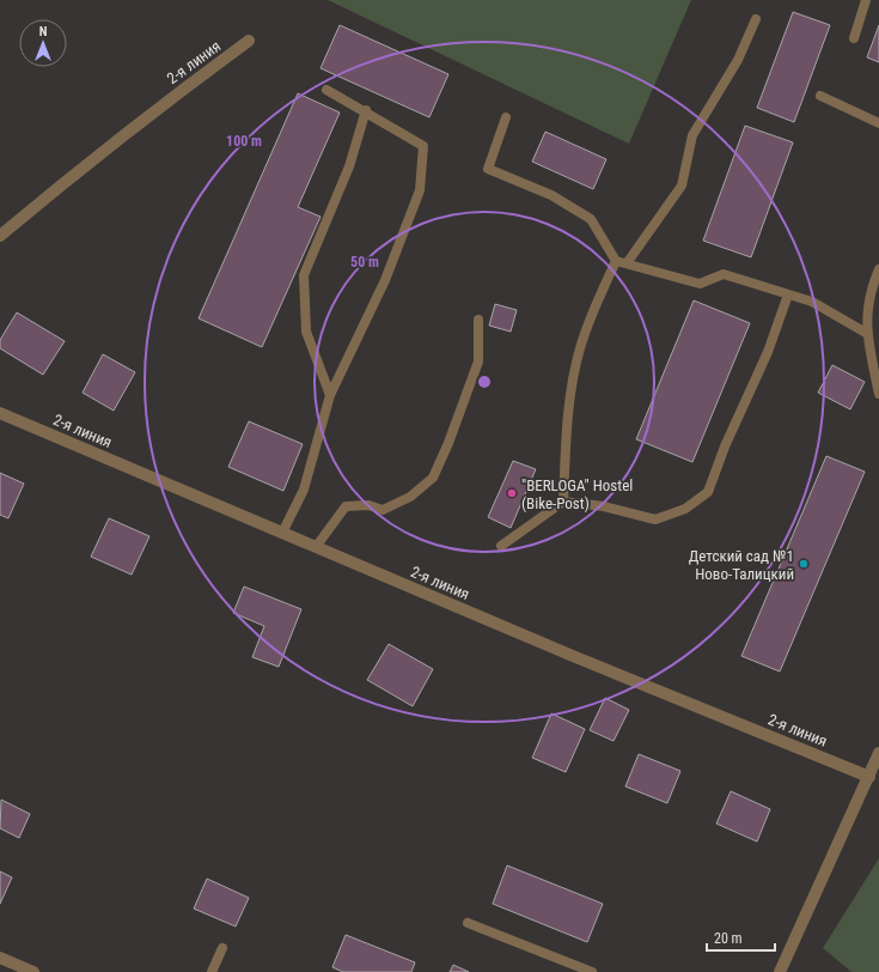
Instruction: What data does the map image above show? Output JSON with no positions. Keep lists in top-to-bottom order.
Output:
{
  "streets": {
    "street": ["2-я линия"]
  },
  "places": ["\"BERLOGA\" Hostel (Bike-Post)", "Детский сад №1 Ново-Талицкий"],
  "scale_bar": "20 m",
  "north": "top",
  "rings": ["100 m", "50 m"]
}
